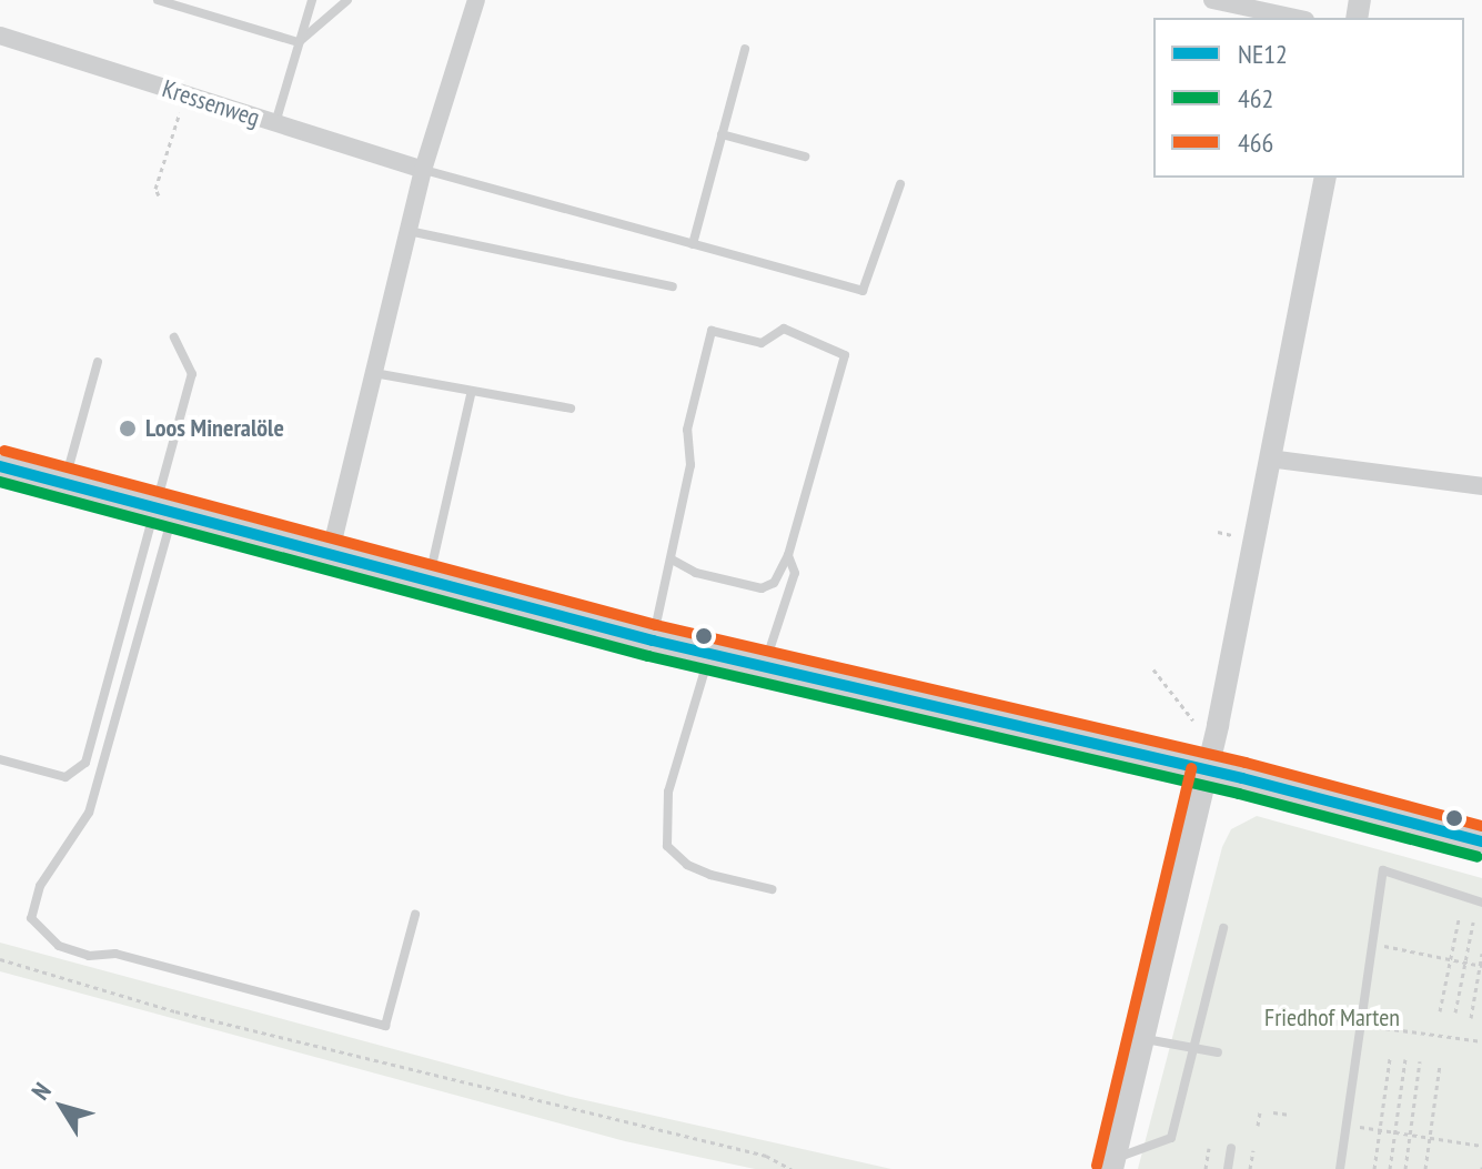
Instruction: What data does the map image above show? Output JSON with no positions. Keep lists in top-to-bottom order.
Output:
{
  "streets": {
    "street": ["Kressenweg"]
  },
  "parks": ["Friedhof Marten"],
  "places": ["Loos Mineralöle"],
  "lines": ["transit line 466", "transit line NE12", "transit line 462"],
  "legend": ["NE12", "462", "466"],
  "north": "top left"
}
